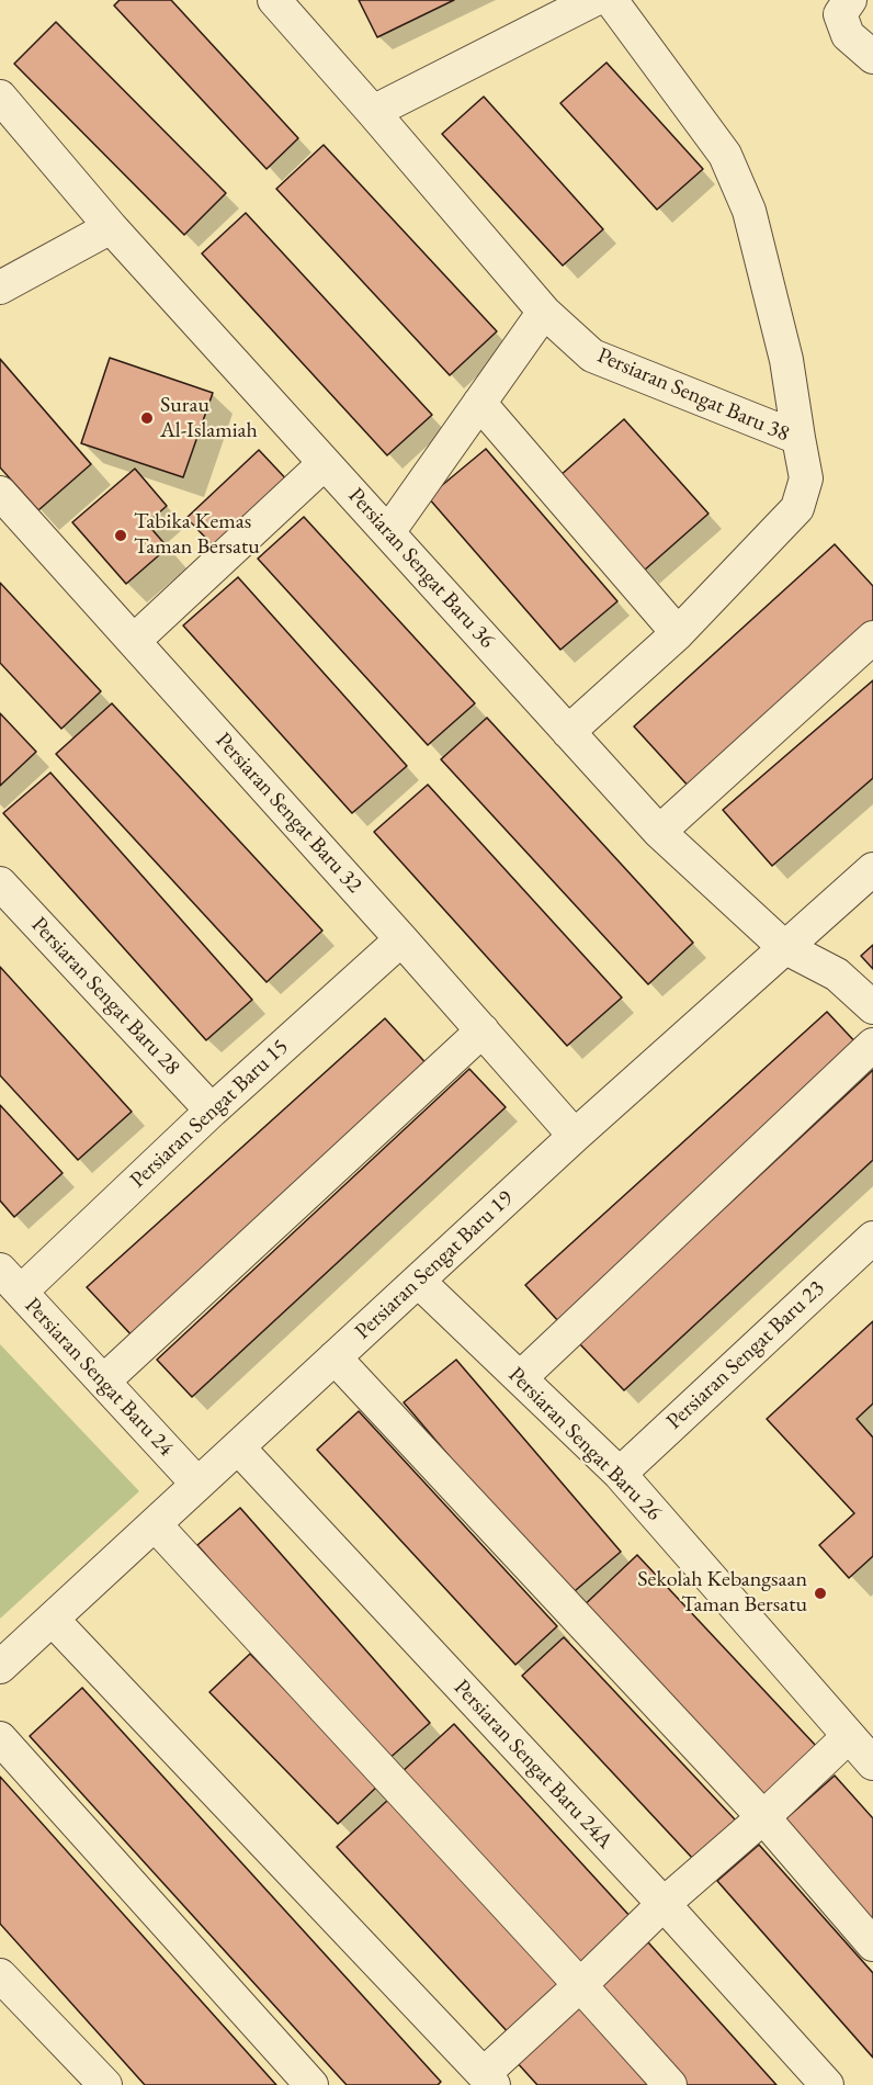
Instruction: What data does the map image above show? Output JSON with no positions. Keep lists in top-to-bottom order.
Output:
{
  "streets": {
    "street": [
      "Persiaran Sengat Baru 38",
      "Persiaran Sengat Baru 36",
      "Persiaran Sengat Baru 32",
      "Persiaran Sengat Baru 28",
      "Persiaran Sengat Baru 15",
      "Persiaran Sengat Baru 19",
      "Persiaran Sengat Baru 23",
      "Persiaran Sengat Baru 24",
      "Persiaran Sengat Baru 26",
      "Persiaran Sengat Baru 24A"
    ]
  },
  "crossings": [
    ["Persiaran Sengat Baru 38", "Persiaran Sengat Baru 36"],
    ["Persiaran Sengat Baru 36", "Persiaran Sengat Baru 19"],
    ["Persiaran Sengat Baru 32", "Persiaran Sengat Baru 15"],
    ["Persiaran Sengat Baru 32", "Persiaran Sengat Baru 19"],
    ["Persiaran Sengat Baru 28", "Persiaran Sengat Baru 15"],
    ["Persiaran Sengat Baru 15", "Persiaran Sengat Baru 24"],
    ["Persiaran Sengat Baru 19", "Persiaran Sengat Baru 24"],
    ["Persiaran Sengat Baru 19", "Persiaran Sengat Baru 26"],
    ["Persiaran Sengat Baru 19", "Persiaran Sengat Baru 24A"],
    ["Persiaran Sengat Baru 23", "Persiaran Sengat Baru 26"]
  ],
  "places": ["Surau Al-Islamiah", "Tabika Kemas Taman Bersatu", "Sekolah Kebangsaan Taman Bersatu"]
}
